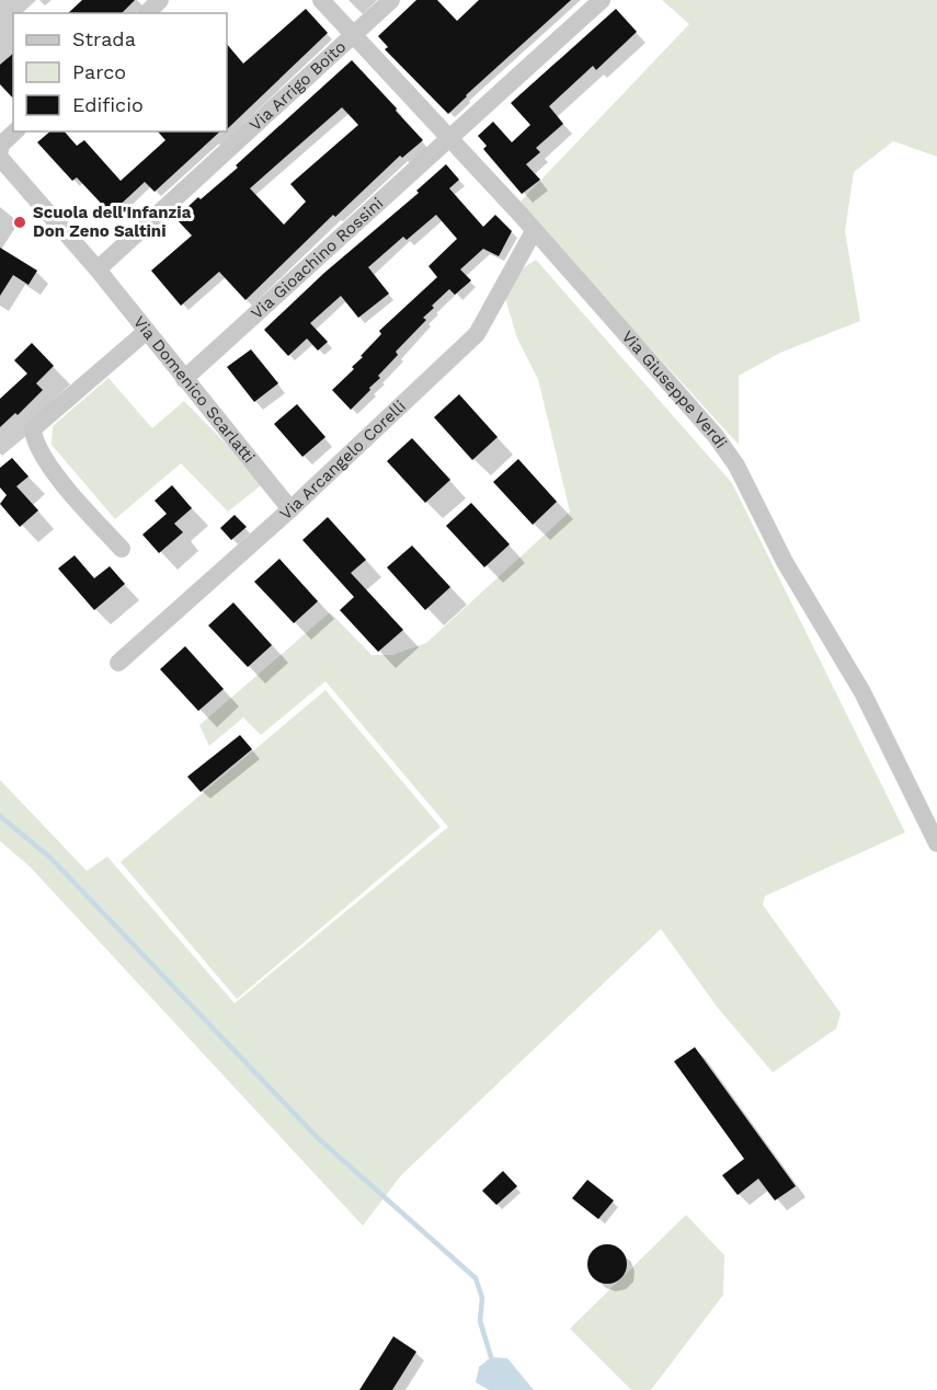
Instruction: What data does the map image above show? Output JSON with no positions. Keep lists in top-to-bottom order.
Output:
{
  "streets": {
    "street": [
      "Via Arrigo Boito",
      "Via Gioachino Rossini",
      "Via Domenico Scarlatti",
      "Via Giuseppe Verdi",
      "Via Arcangelo Corelli"
    ]
  },
  "crossings": [
    ["Via Arrigo Boito", "Via Domenico Scarlatti"],
    ["Via Arrigo Boito", "Via Giuseppe Verdi"],
    ["Via Gioachino Rossini", "Via Domenico Scarlatti"],
    ["Via Gioachino Rossini", "Via Giuseppe Verdi"],
    ["Via Domenico Scarlatti", "Via Arcangelo Corelli"],
    ["Via Giuseppe Verdi", "Via Arcangelo Corelli"]
  ],
  "places": ["Scuola dell'Infanzia Don Zeno Saltini"],
  "legend": ["Strada", "Parco", "Edificio"]
}
